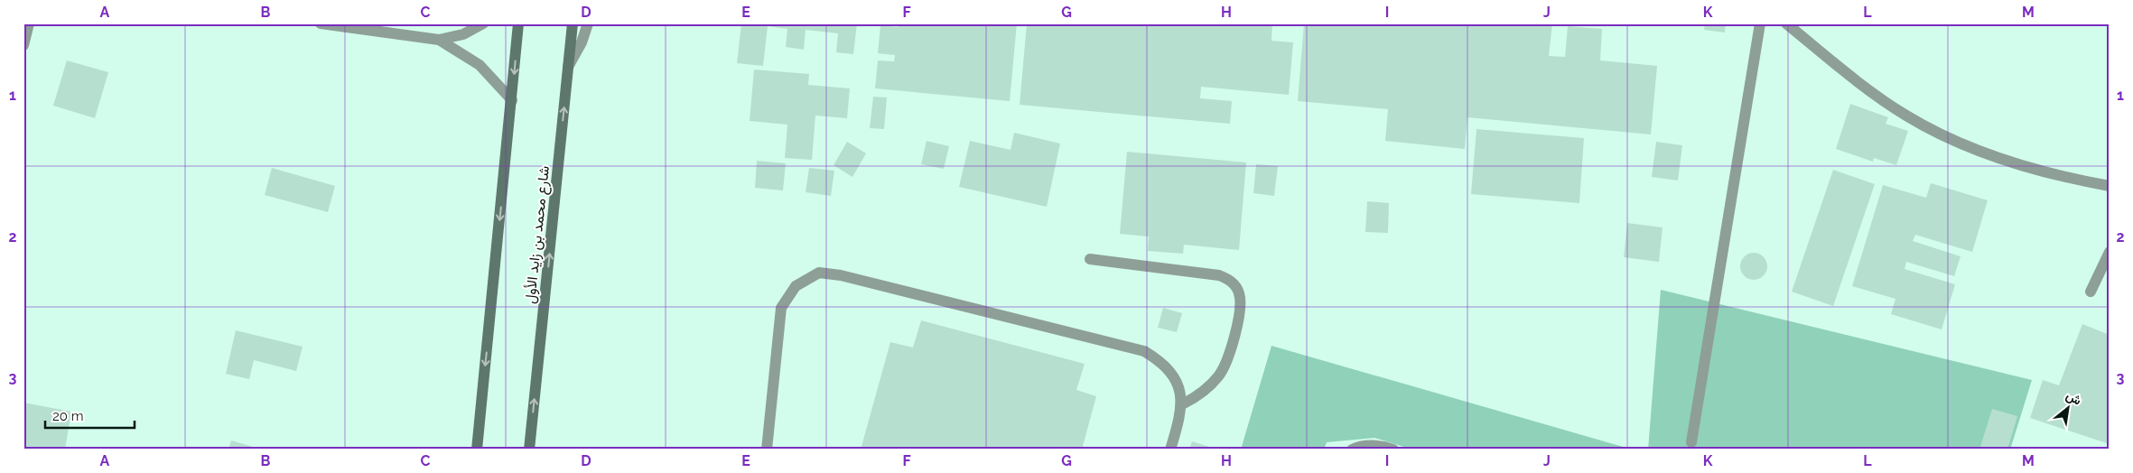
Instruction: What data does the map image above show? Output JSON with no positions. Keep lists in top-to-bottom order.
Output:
{
  "streets": {
    "main road": ["شارع محمد بن زايد الأول"]
  },
  "scale_bar": "20 m",
  "north": "top right",
  "grid": {
    "columns": [
      "A",
      "B",
      "C",
      "D",
      "E",
      "F",
      "G",
      "H",
      "I",
      "J",
      "K",
      "L",
      "M"
    ],
    "rows": ["1", "2", "3"]
  }
}
